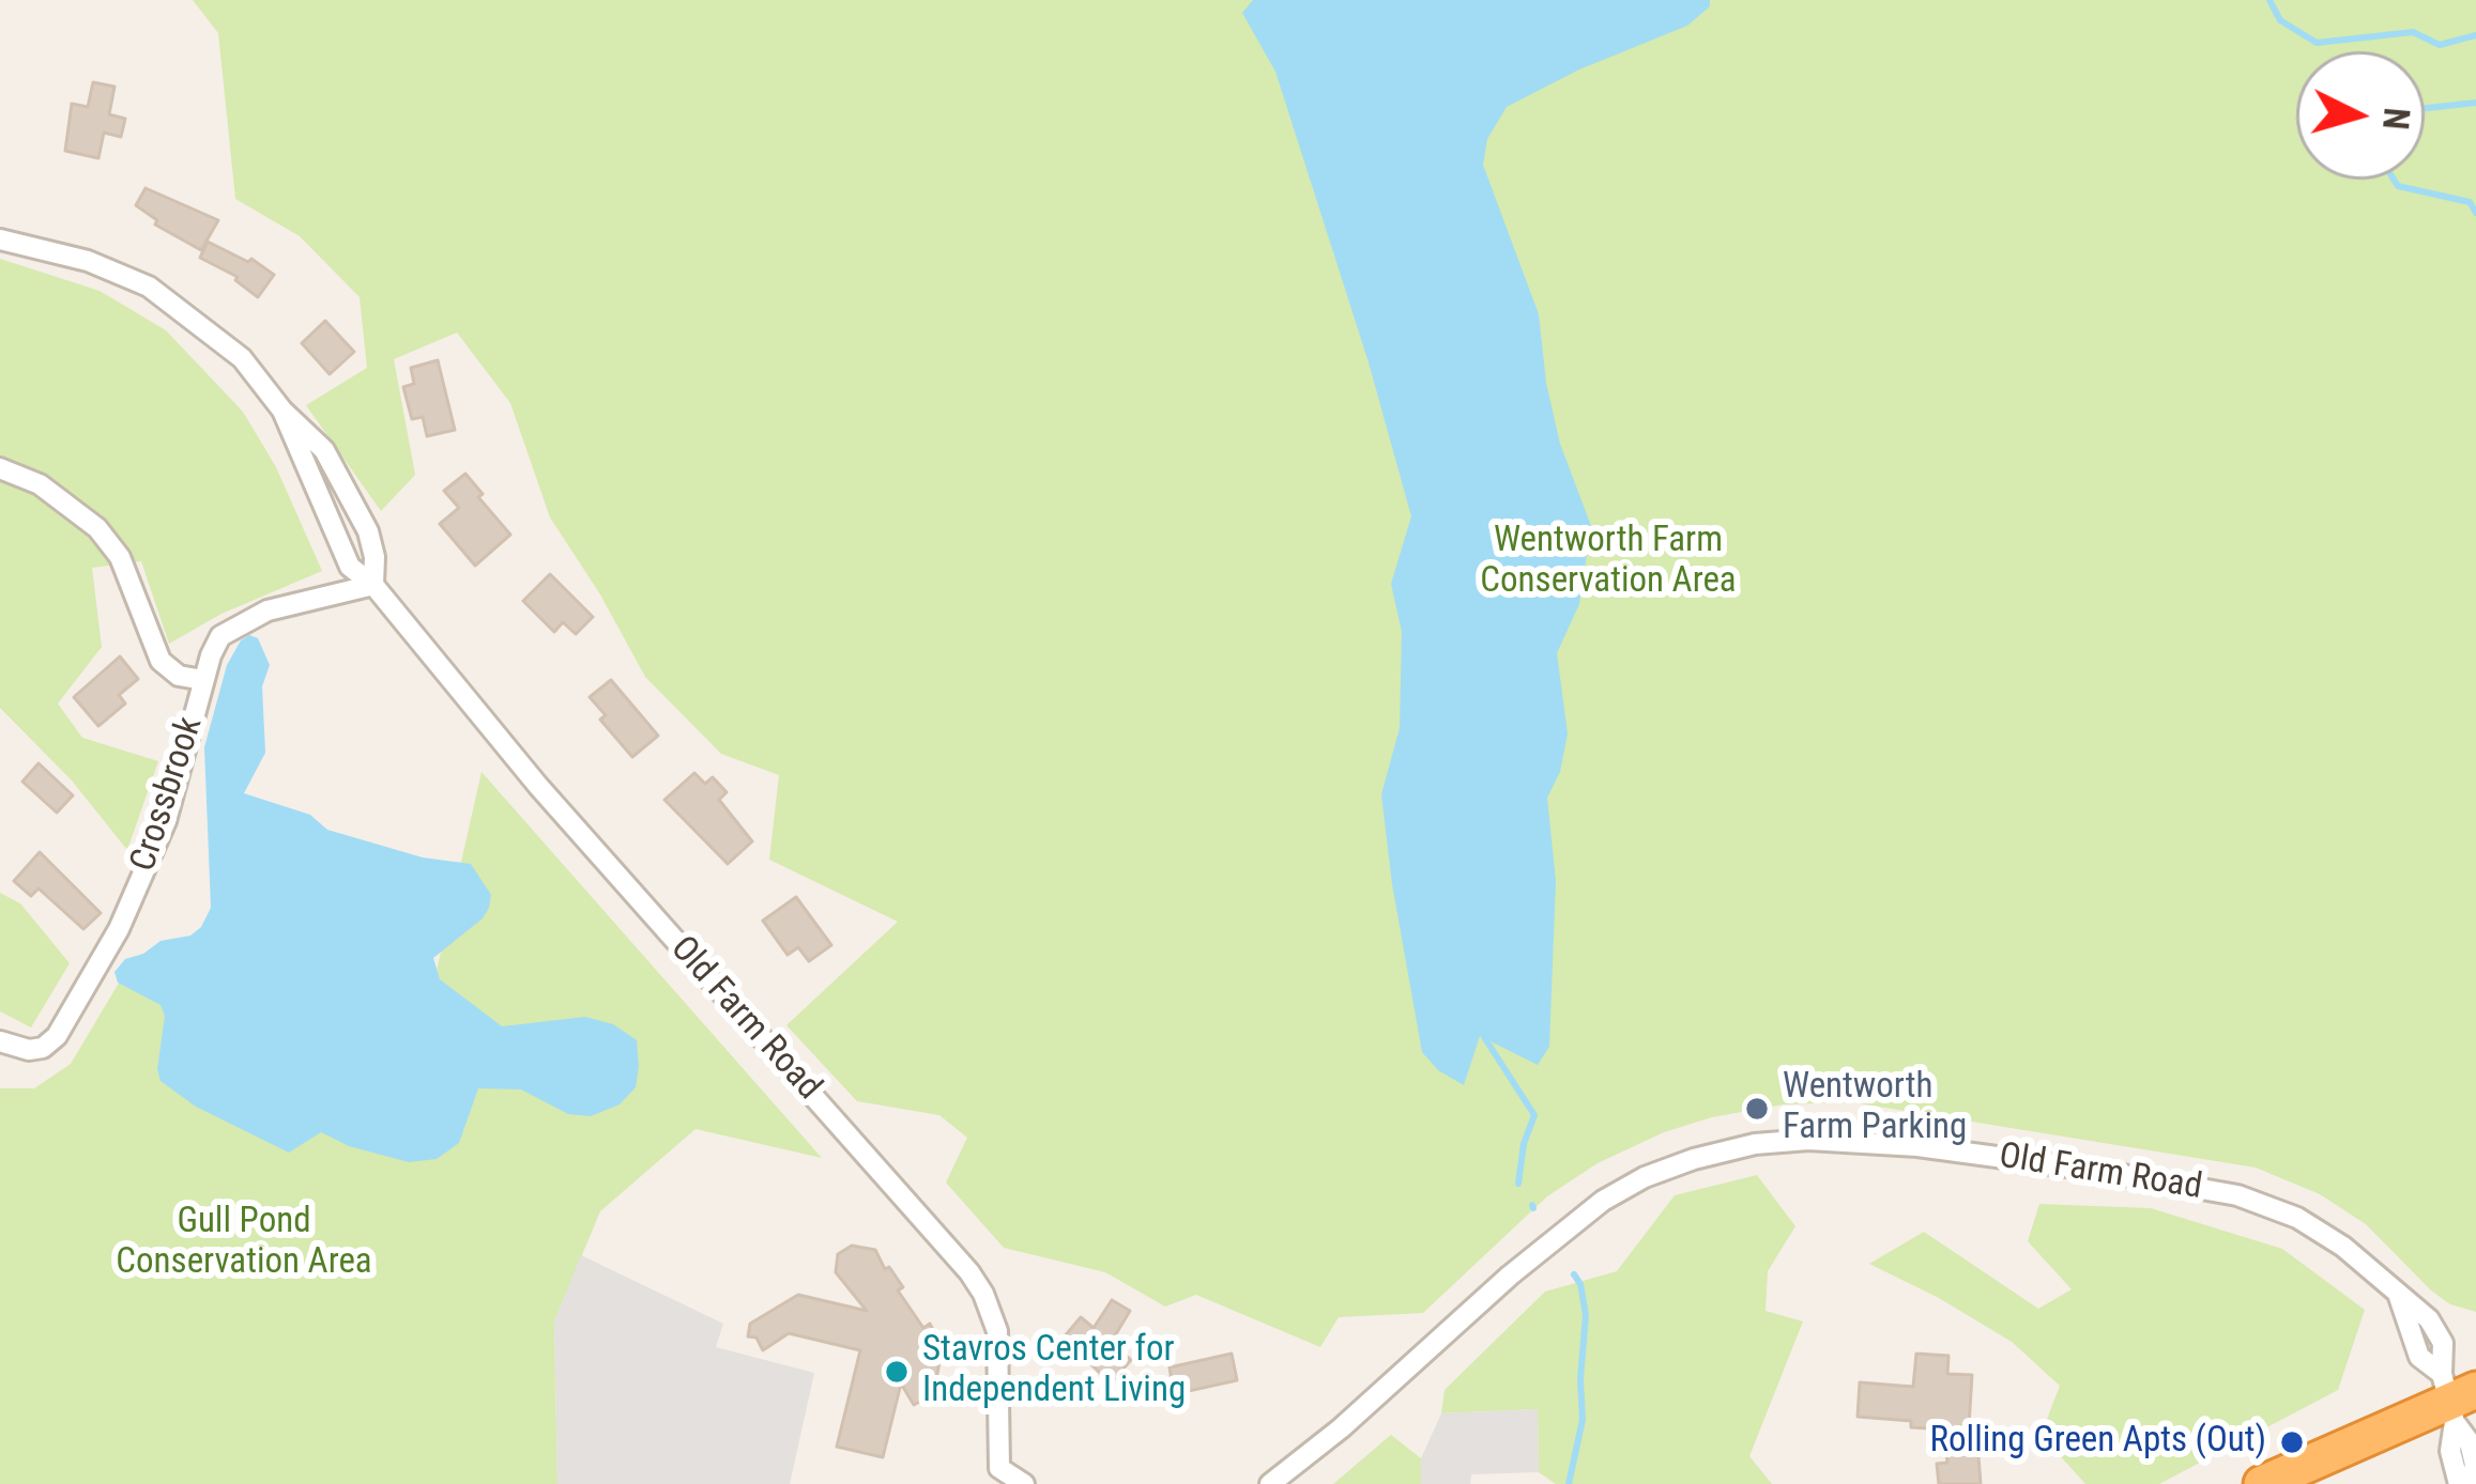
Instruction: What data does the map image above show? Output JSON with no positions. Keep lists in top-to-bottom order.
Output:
{
  "streets": {
    "street": ["Crossbrook", "Old Farm Road"]
  },
  "crossings": [
    ["Crossbrook", "Old Farm Road"]
  ],
  "parks": ["Wentworth Farm Conservation Area", "Gull Pond Conservation Area"],
  "places": ["Wentworth Farm Parking", "Stavros Center for Independent Living", "Rolling Green Apts (Out)"],
  "north": "right"
}
